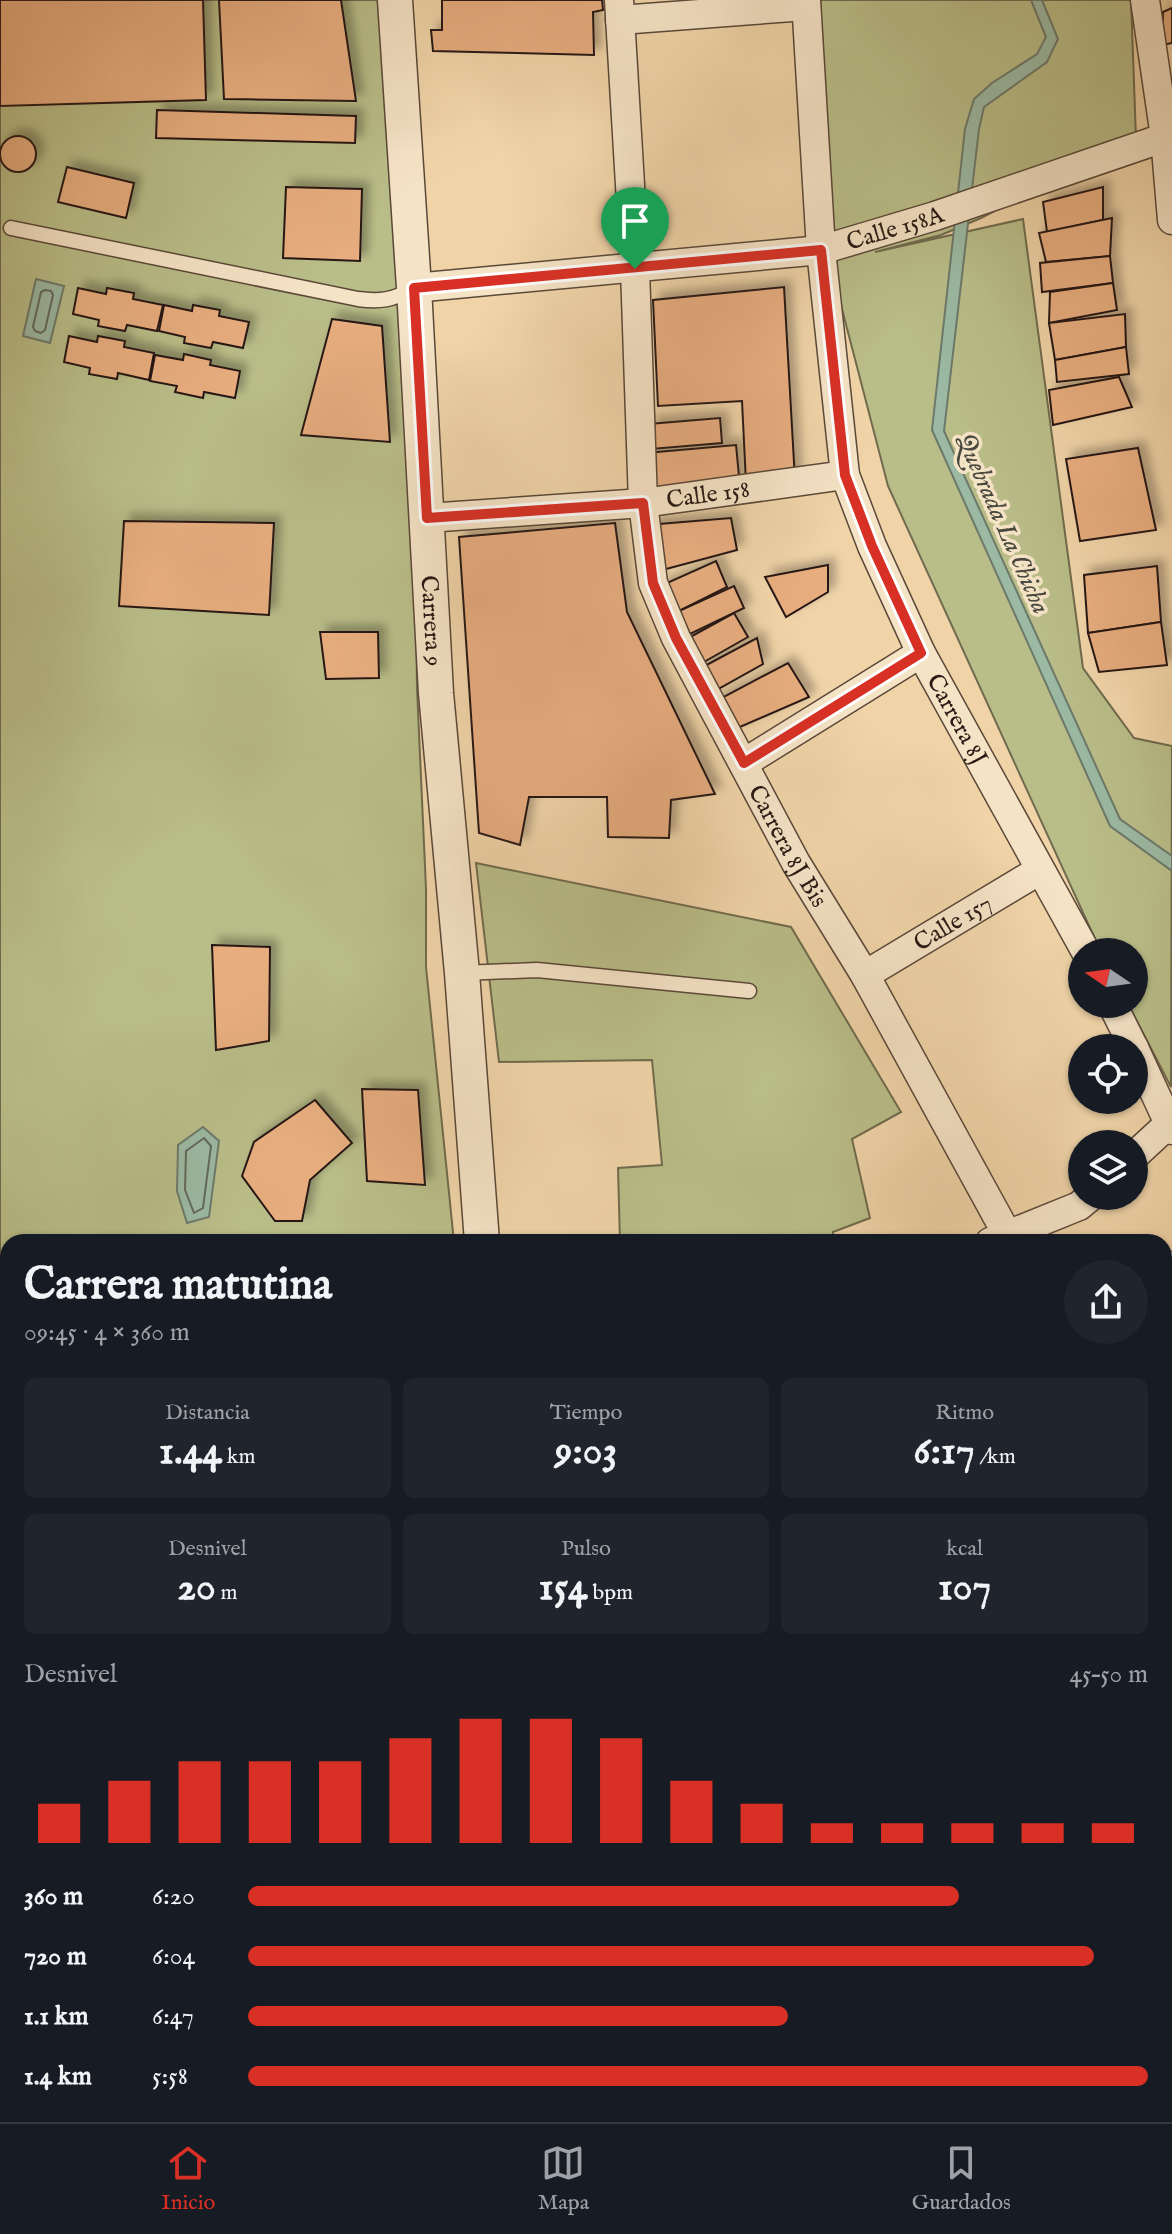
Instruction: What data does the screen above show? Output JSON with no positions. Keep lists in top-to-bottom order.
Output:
{
  "streets": {
    "street": [
      "Calle 158A",
      "Calle 158",
      "Carrera 9",
      "Carrera 8J",
      "Carrera 8J Bis",
      "Calle 157"
    ]
  },
  "crossings": [
    ["Calle 158A", "Carrera 9"],
    ["Calle 158A", "Carrera 8J"],
    ["Calle 158A", "Carrera 8J Bis"],
    ["Calle 158", "Carrera 9"],
    ["Calle 158", "Carrera 8J"],
    ["Calle 158", "Carrera 8J Bis"],
    ["Carrera 8J", "Calle 157"],
    ["Carrera 8J Bis", "Calle 157"]
  ],
  "water": ["Quebrada La Chicha"],
  "north": "left",
  "page": {
    "heading": ["Carrera matutina", "09:45 · 4 × 360 m"],
    "stats": [
      ["Distancia", "1.44 km"],
      ["Tiempo", "9:03"],
      ["Ritmo", "6:17 /km"],
      ["Desnivel", "20 m"],
      ["Pulso", "154 bpm"],
      ["kcal", "107"]
    ],
    "chart": ["Desnivel", "45–50 m"],
    "list": [
      {
        "name": "360 m",
        "note": "6:20"
      },
      {
        "name": "720 m",
        "note": "6:04"
      },
      {
        "name": "1.1 km",
        "note": "6:47"
      },
      {
        "name": "1.4 km",
        "note": "5:58"
      }
    ],
    "tabs": ["Inicio", "Mapa", "Guardados"]
  }
}
